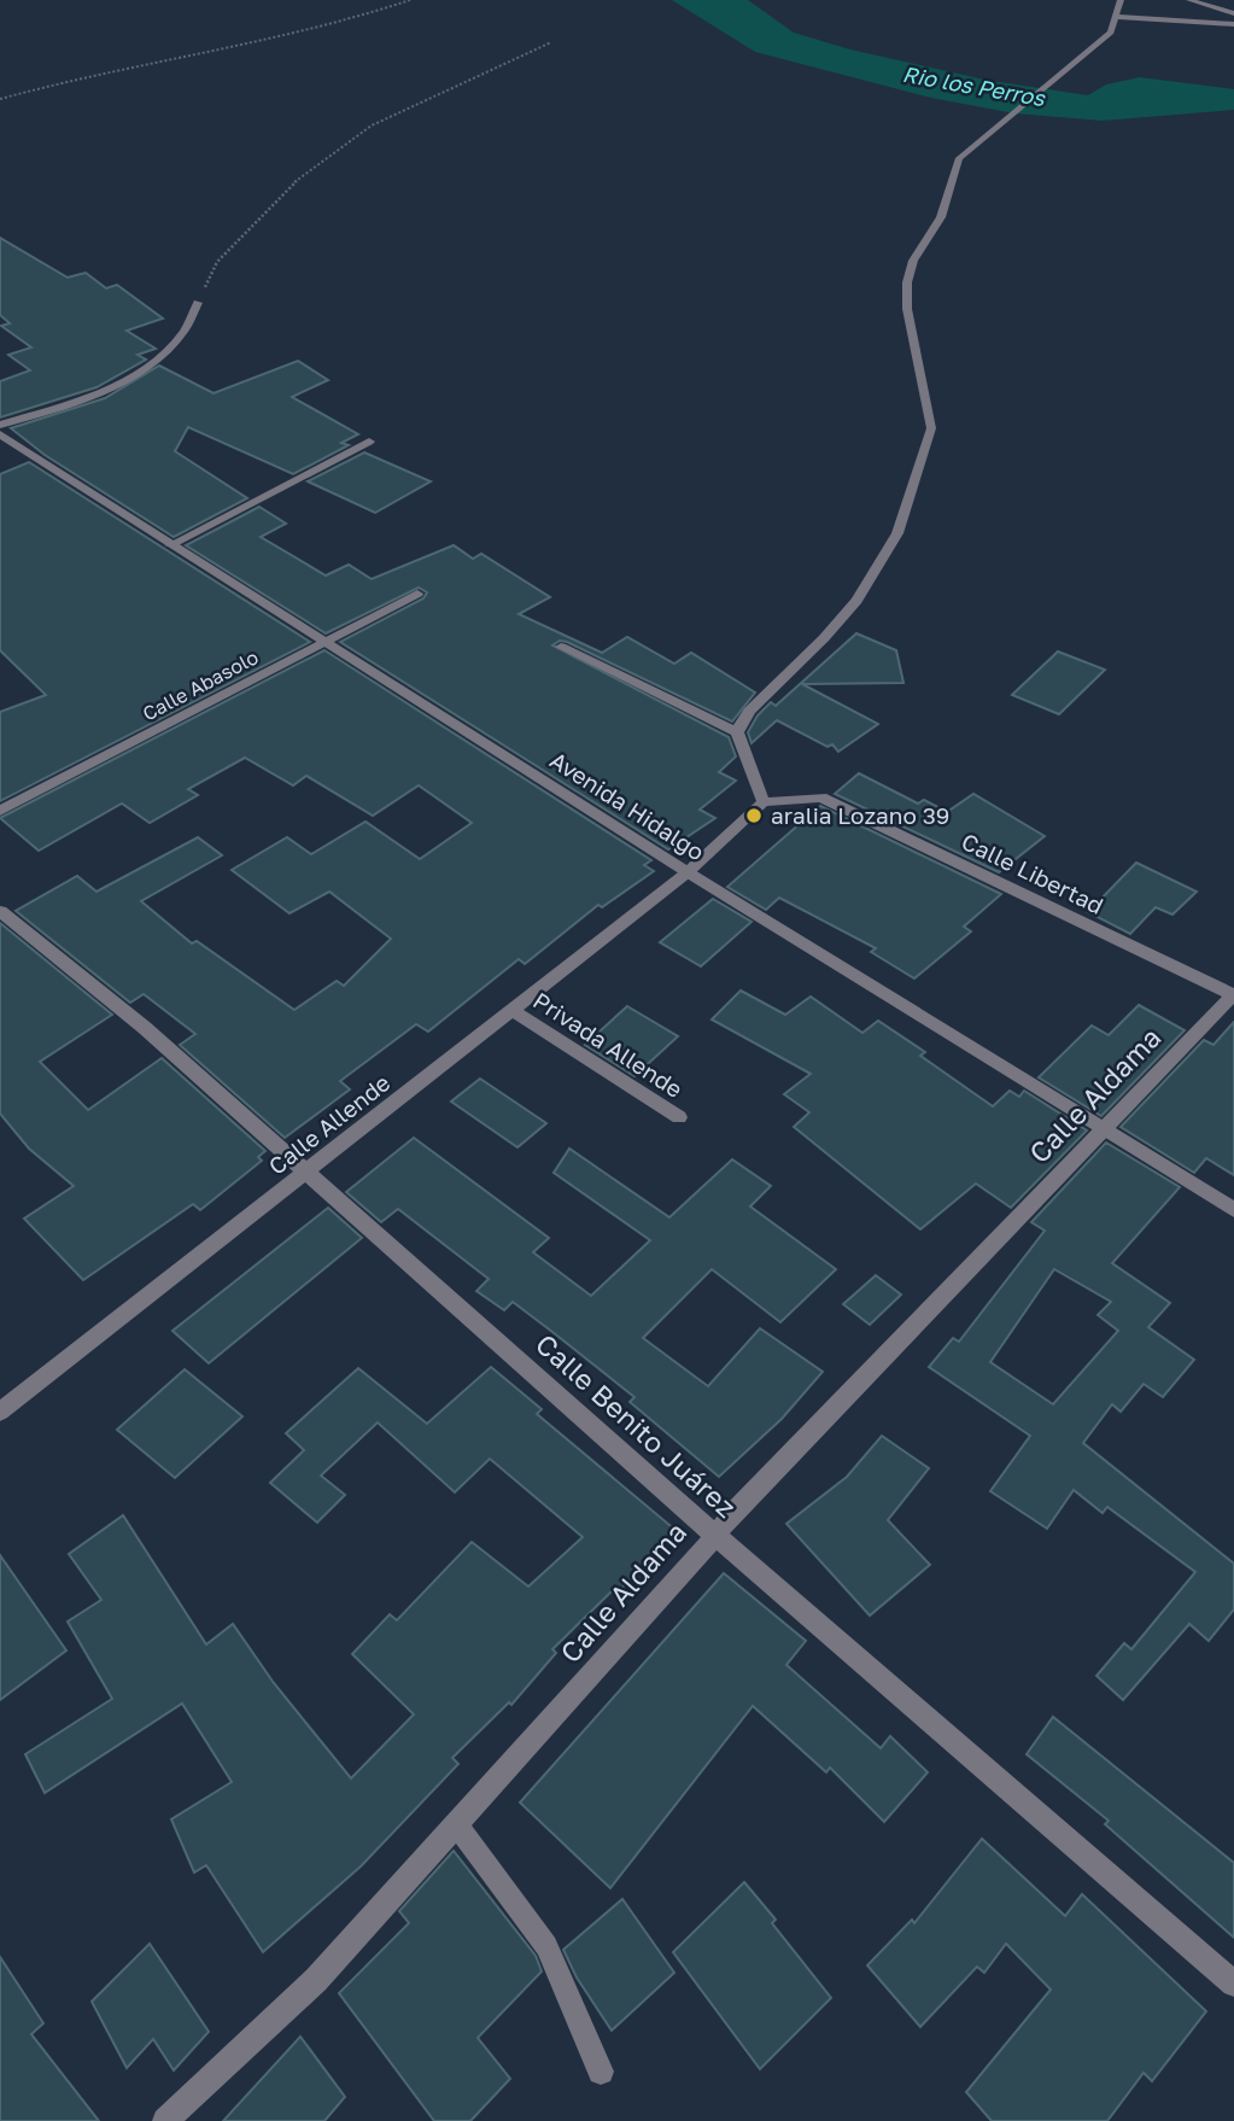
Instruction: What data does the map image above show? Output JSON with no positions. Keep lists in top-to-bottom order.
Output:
{
  "streets": {
    "street": [
      "Calle Abasolo",
      "Avenida Hidalgo",
      "Calle Libertad",
      "Privada Allende",
      "Calle Aldama",
      "Calle Allende",
      "Calle Benito Juárez"
    ]
  },
  "crossings": [
    ["Calle Abasolo", "Avenida Hidalgo"],
    ["Avenida Hidalgo", "Calle Aldama"],
    ["Avenida Hidalgo", "Calle Allende"],
    ["Calle Libertad", "Calle Aldama"],
    ["Privada Allende", "Calle Allende"],
    ["Calle Aldama", "Calle Benito Juárez"],
    ["Calle Allende", "Calle Benito Juárez"]
  ],
  "water": ["Rio los Perros"],
  "places": ["aralia Lozano 39"]
}
